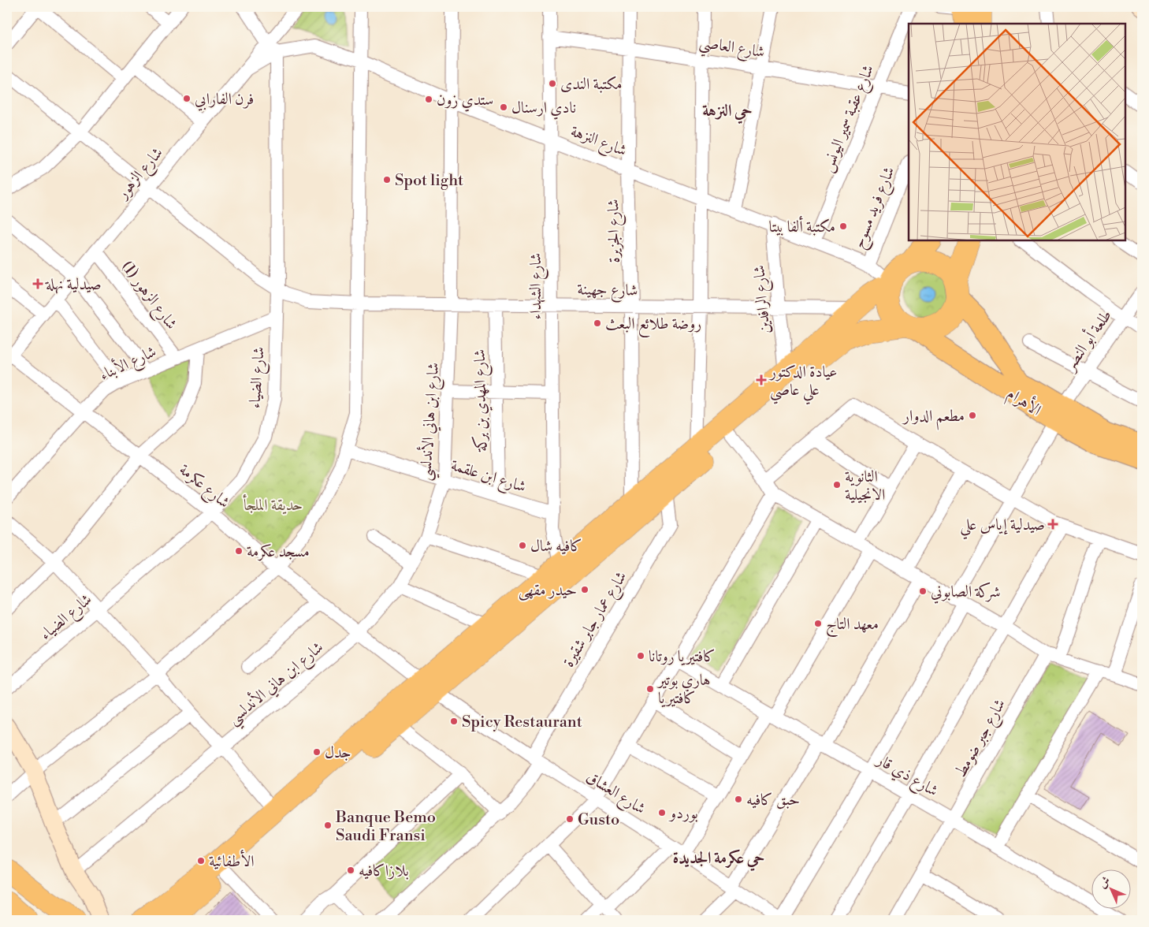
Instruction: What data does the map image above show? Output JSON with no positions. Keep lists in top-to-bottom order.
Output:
{
  "streets": {
    "main road": ["الأهرام"],
    "street": [
      "شارع العاصي",
      "شارع عقبة سمير اليونس",
      "شارع النزهة",
      "شارع الزهور",
      "شارع فريد مسوح",
      "شارع الجزيرة",
      "شارع الشهداء",
      "شارع جهينة",
      "شارع الزهور (1)",
      "شارع الرافدين",
      "طلعة أبو النصر",
      "شارع الأبناء",
      "شارع الضياء",
      "شارع المهدي بن بركة",
      "شارع ابن هاني الأندلسي",
      "شارع ابن علقمة",
      "شارع عكرمة",
      "شارع عمار جابر شقيرة",
      "شارع جبر ضومط",
      "شارع ذي قار",
      "شارع العشاق"
    ]
  },
  "crossings": [
    ["شارع العاصي", "شارع عقبة سمير اليونس"],
    ["شارع العاصي", "شارع الجزيرة"],
    ["شارع العاصي", "شارع الشهداء"],
    ["شارع عقبة سمير اليونس", "شارع النزهة"],
    ["شارع النزهة", "شارع الزهور"],
    ["شارع النزهة", "شارع فريد مسوح"],
    ["شارع النزهة", "شارع الجزيرة"],
    ["شارع النزهة", "شارع الشهداء"],
    ["شارع النزهة", "شارع الرافدين"],
    ["شارع النزهة", "شارع الضياء"],
    ["شارع النزهة", "الأهرام"],
    ["شارع النزهة", "شارع ابن هاني الأندلسي"],
    ["شارع الزهور", "شارع جهينة"],
    ["شارع الزهور", "شارع الزهور (1)"],
    ["شارع الزهور", "شارع عكرمة"],
    ["شارع الجزيرة", "شارع جهينة"],
    ["شارع الشهداء", "شارع جهينة"],
    ["شارع الشهداء", "شارع ابن علقمة"],
    ["شارع جهينة", "شارع الرافدين"],
    ["شارع جهينة", "شارع الضياء"],
    ["شارع جهينة", "شارع المهدي بن بركة"],
    ["شارع جهينة", "شارع ابن هاني الأندلسي"],
    ["شارع الزهور (1)", "شارع الأبناء"],
    ["طلعة أبو النصر", "الأهرام"],
    ["طلعة أبو النصر", "شارع ذي قار"],
    ["طلعة أبو النصر", "شارع العشاق"],
    ["شارع الأبناء", "شارع الضياء"],
    ["شارع الأبناء", "شارع عكرمة"],
    ["شارع الضياء", "شارع عكرمة"],
    ["شارع المهدي بن بركة", "شارع ابن علقمة"],
    ["شارع ابن هاني الأندلسي", "شارع ابن علقمة"],
    ["شارع ابن هاني الأندلسي", "شارع عكرمة"],
    ["شارع عكرمة", "شارع العشاق"],
    ["شارع عمار جابر شقيرة", "شارع العشاق"],
    ["شارع جبر ضومط", "شارع ذي قار"]
  ],
  "districts": ["حي النزهة", "حي عكرمة الجديدة"],
  "parks": ["حديقة الملجأ"],
  "places": {
    "other": [
      "مكتبة الندى",
      "فرن الفارابي",
      "ستدي زون",
      "نادي ارسنال",
      "Spot light",
      "مكتبة ألفا بيتا",
      "روضة طلائع البعث",
      "مطعم الدوار",
      "الثانوية الانجيلية",
      "كافيه شال",
      "مسجد عكرمة",
      "حيدر مقهى",
      "شركة الصابوني",
      "معهد التاج",
      "كافتيريا روتانا",
      "هاري بوتير كافتيريا",
      "Spicy Restaurant",
      "جدل",
      "حبق كافيه",
      "بوردو",
      "Gusto",
      "Banque Bemo Saudi Fransi",
      "الأطفائية",
      "بلازاكافيه"
    ],
    "health": ["صيدلية نهلة", "عيادة الدكتور علي عاصي", "صيدلية إياس علي"]
  },
  "north": "top left"
}
